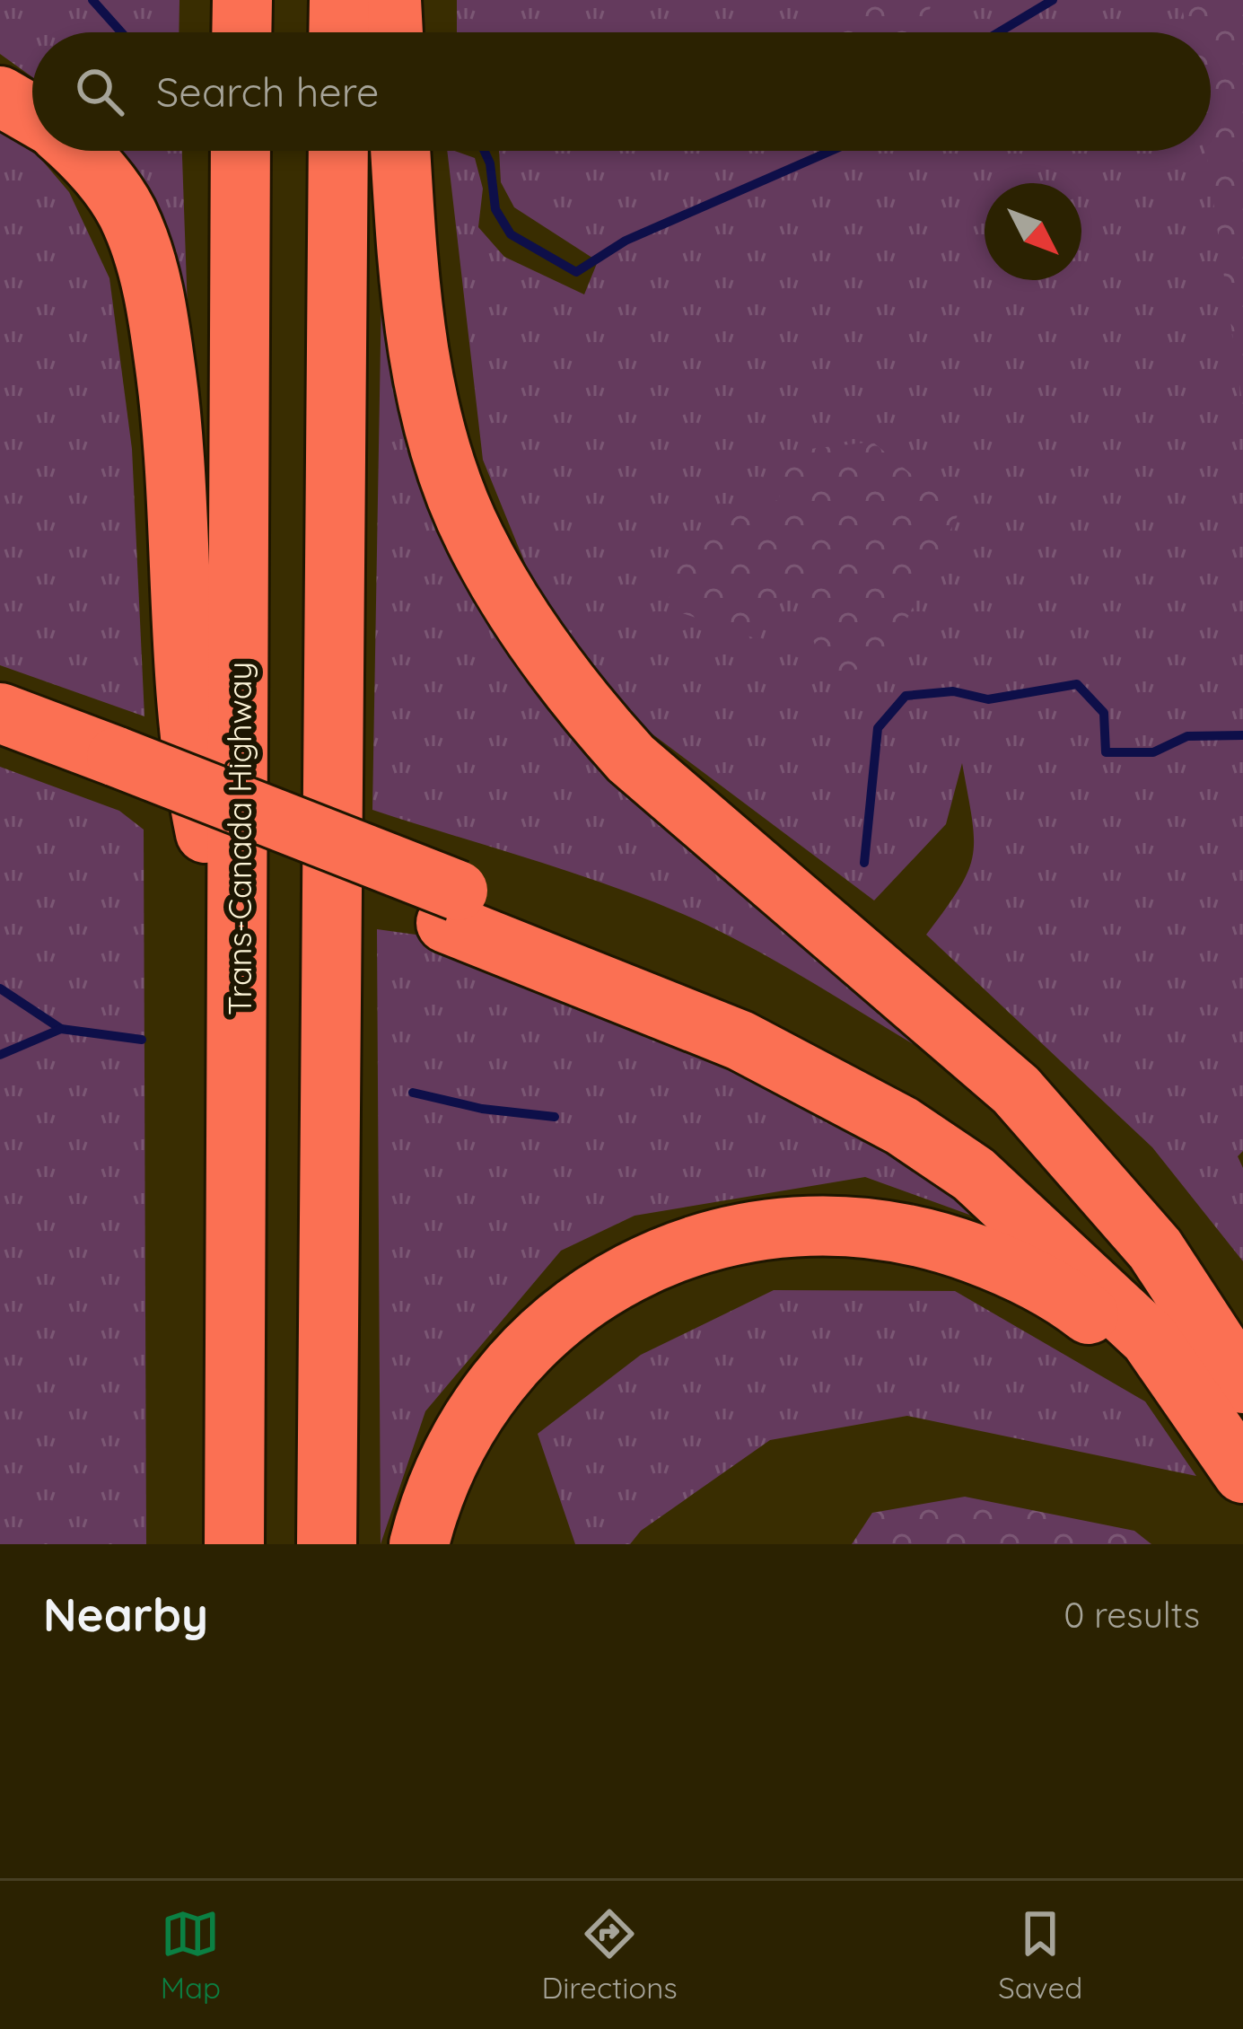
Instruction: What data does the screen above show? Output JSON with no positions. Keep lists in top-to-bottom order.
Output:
{
  "streets": {
    "highway": ["Trans-Canada Highway"]
  },
  "north": "bottom right",
  "page": {
    "search": "Search here",
    "heading": ["Nearby", "0 results"],
    "nav": ["Map", "Directions", "Saved"]
  }
}
